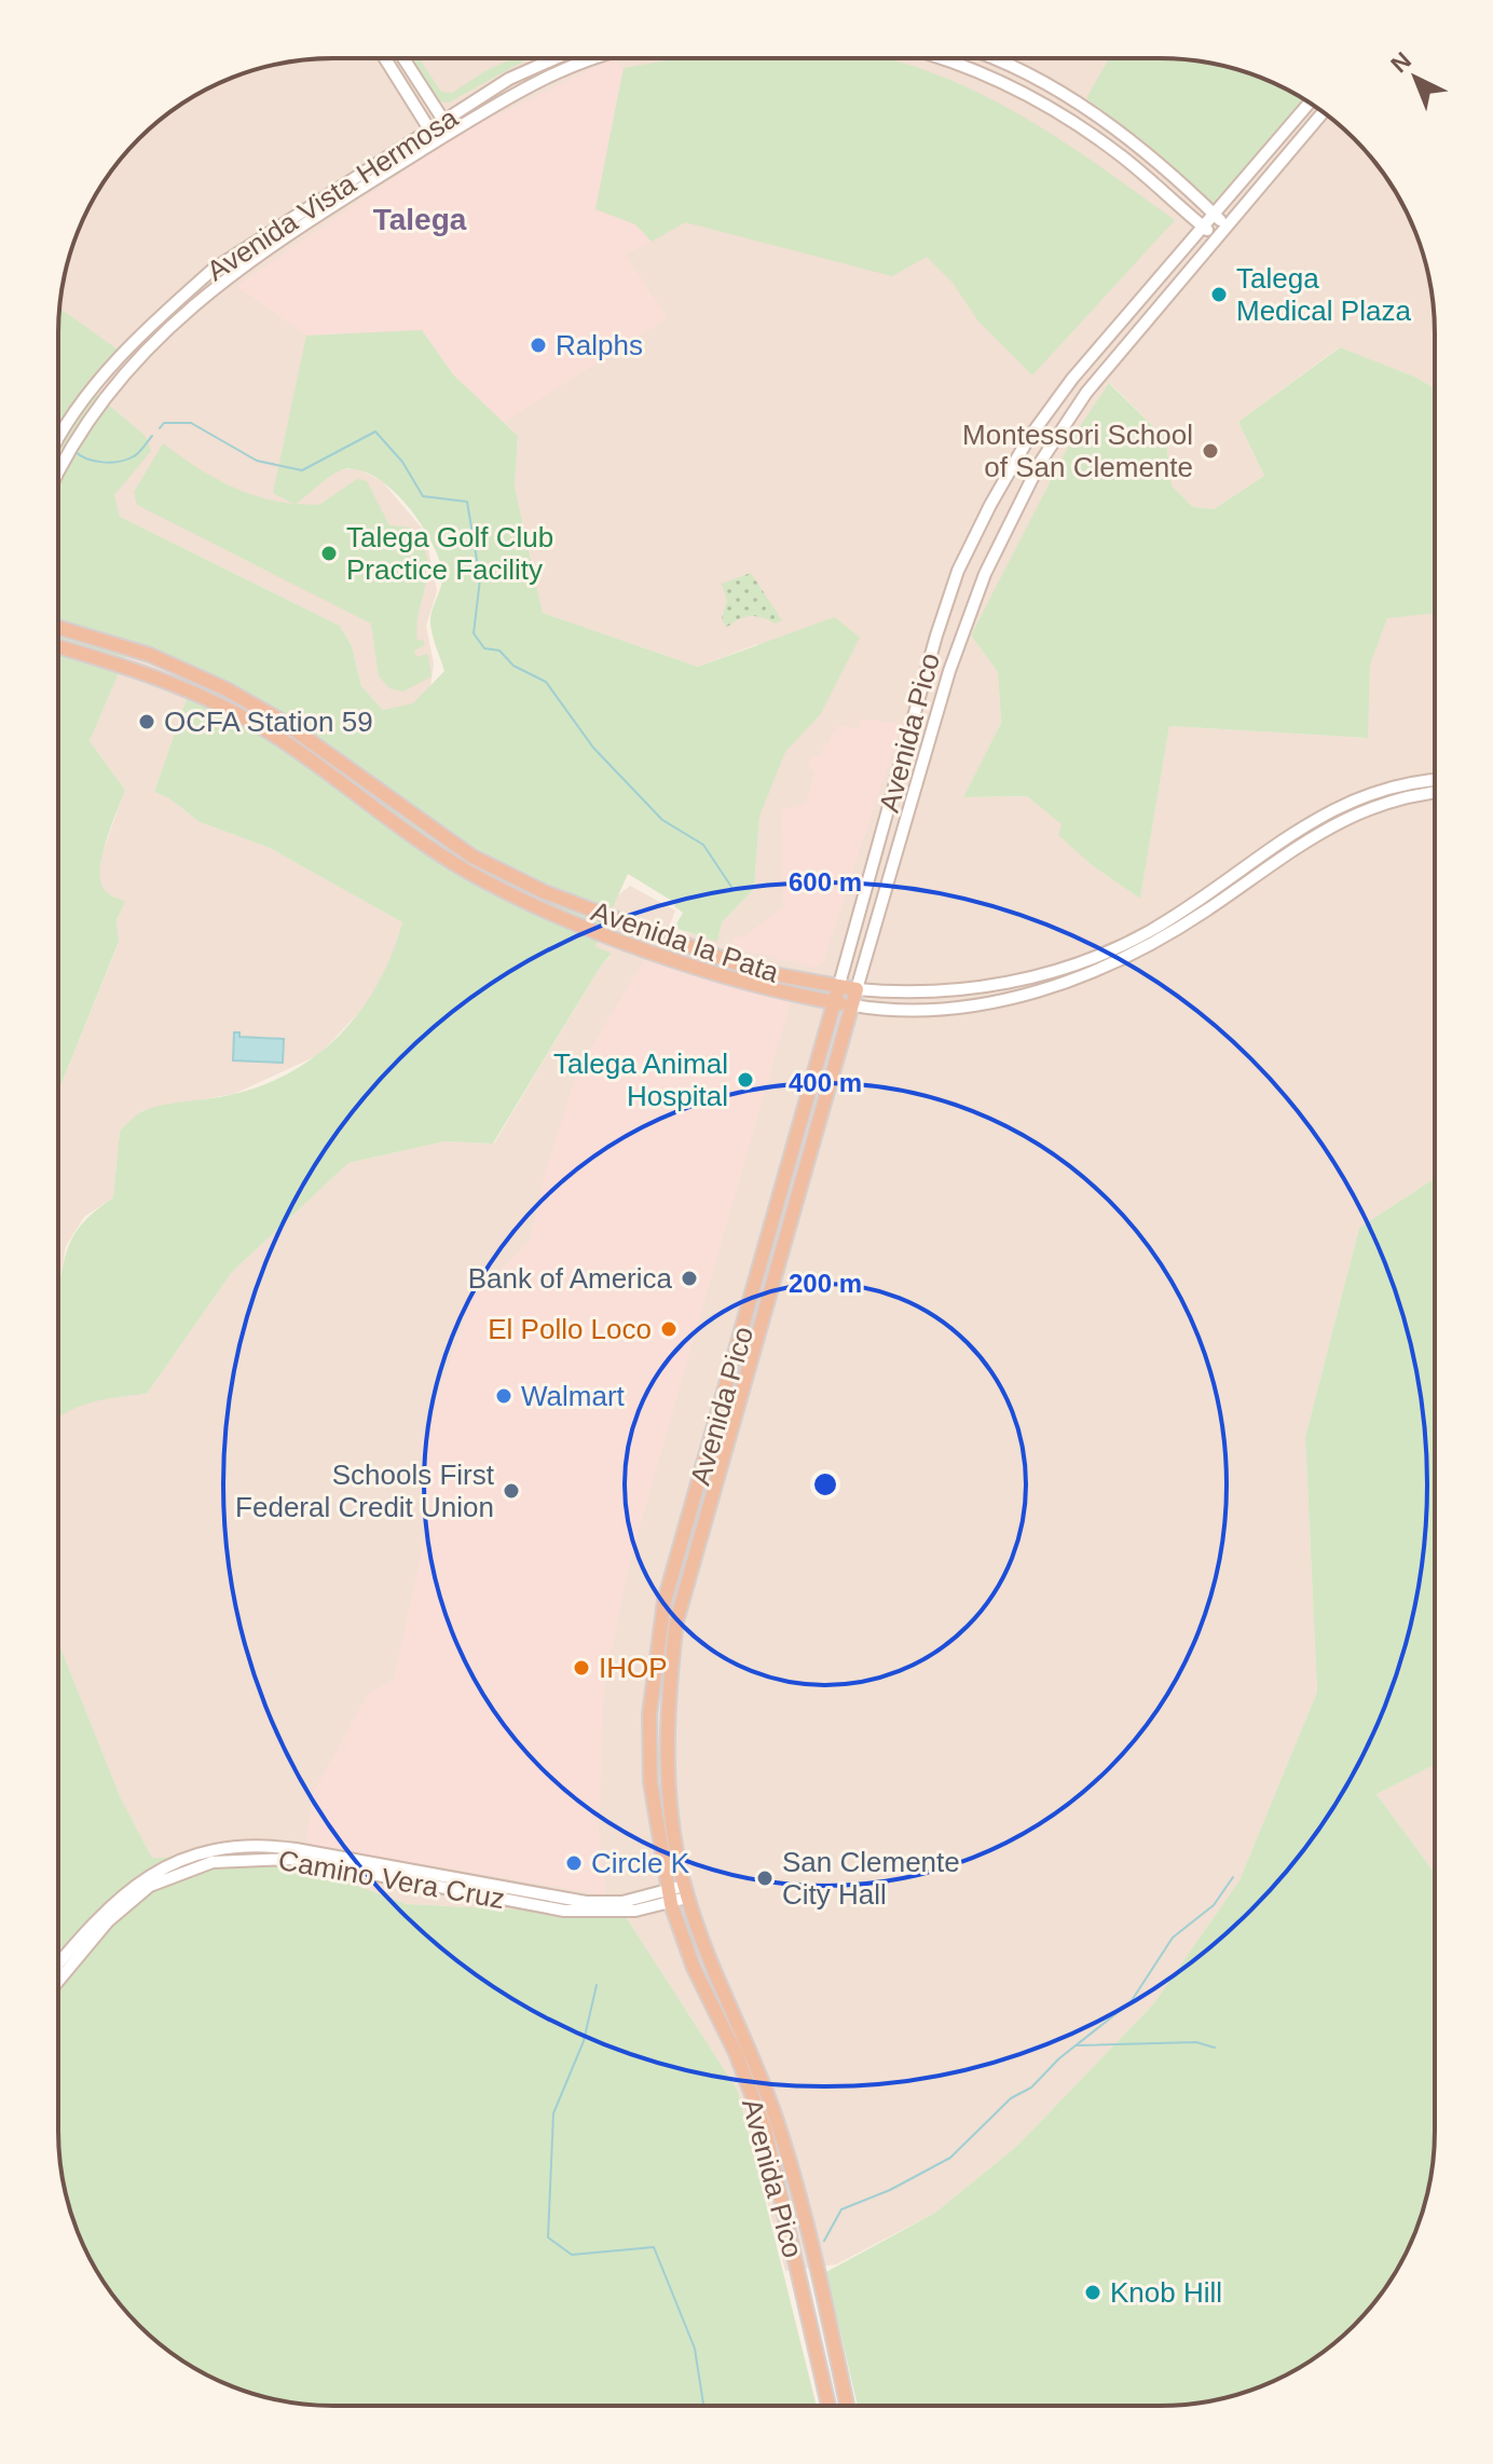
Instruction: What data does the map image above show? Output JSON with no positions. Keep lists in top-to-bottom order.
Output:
{
  "streets": {
    "highway": ["Avenida Pico", "Avenida la Pata"],
    "main road": ["Avenida Vista Hermosa", "Camino Vera Cruz"]
  },
  "crossings": [
    ["Avenida Pico", "Avenida la Pata"],
    ["Avenida Pico", "Camino Vera Cruz"]
  ],
  "districts": ["Talega"],
  "places": [
    "Talega Medical Plaza",
    "Ralphs",
    "Montessori School of San Clemente",
    "Talega Golf Club Practice Facility",
    "OCFA Station 59",
    "Talega Animal Hospital",
    "Bank of America",
    "El Pollo Loco",
    "Walmart",
    "Schools First Federal Credit Union",
    "IHOP",
    "Circle K",
    "San Clemente City Hall",
    "Knob Hill"
  ],
  "north": "top left",
  "rings": ["600 m", "400 m", "200 m"]
}
